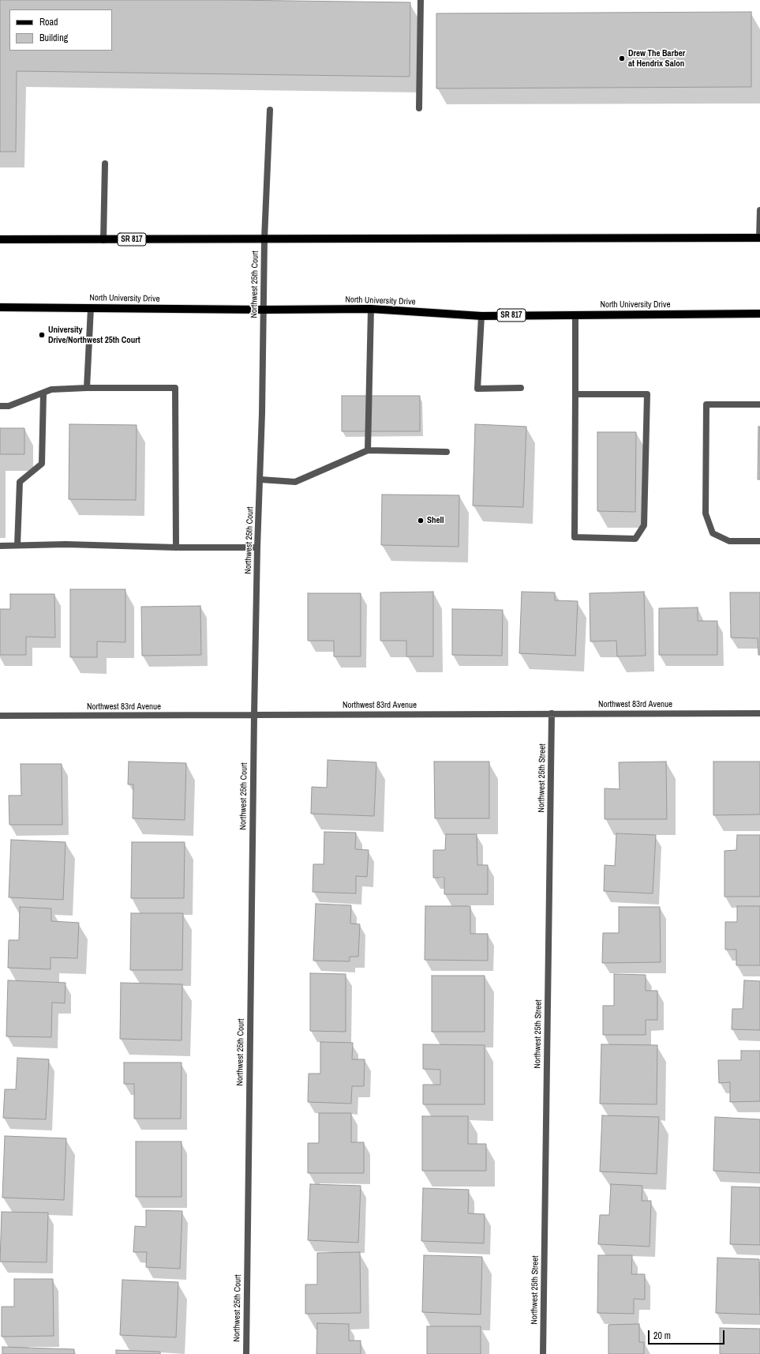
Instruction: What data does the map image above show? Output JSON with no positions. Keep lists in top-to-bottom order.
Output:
{
  "streets": {
    "main road": ["SR 817", "North University Drive"],
    "street": ["Northwest 25th Court", "Northwest 83rd Avenue", "Northwest 25th Street"]
  },
  "crossings": [
    ["SR 817", "Northwest 25th Court"],
    ["Northwest 25th Court", "North University Drive"],
    ["Northwest 25th Court", "Northwest 83rd Avenue"],
    ["Northwest 83rd Avenue", "Northwest 25th Street"]
  ],
  "places": ["Drew The Barber at Hendrix Salon", "University Drive/Northwest 25th Court", "Shell"],
  "legend": ["Road", "Building"],
  "scale_bar": "20 m"
}
